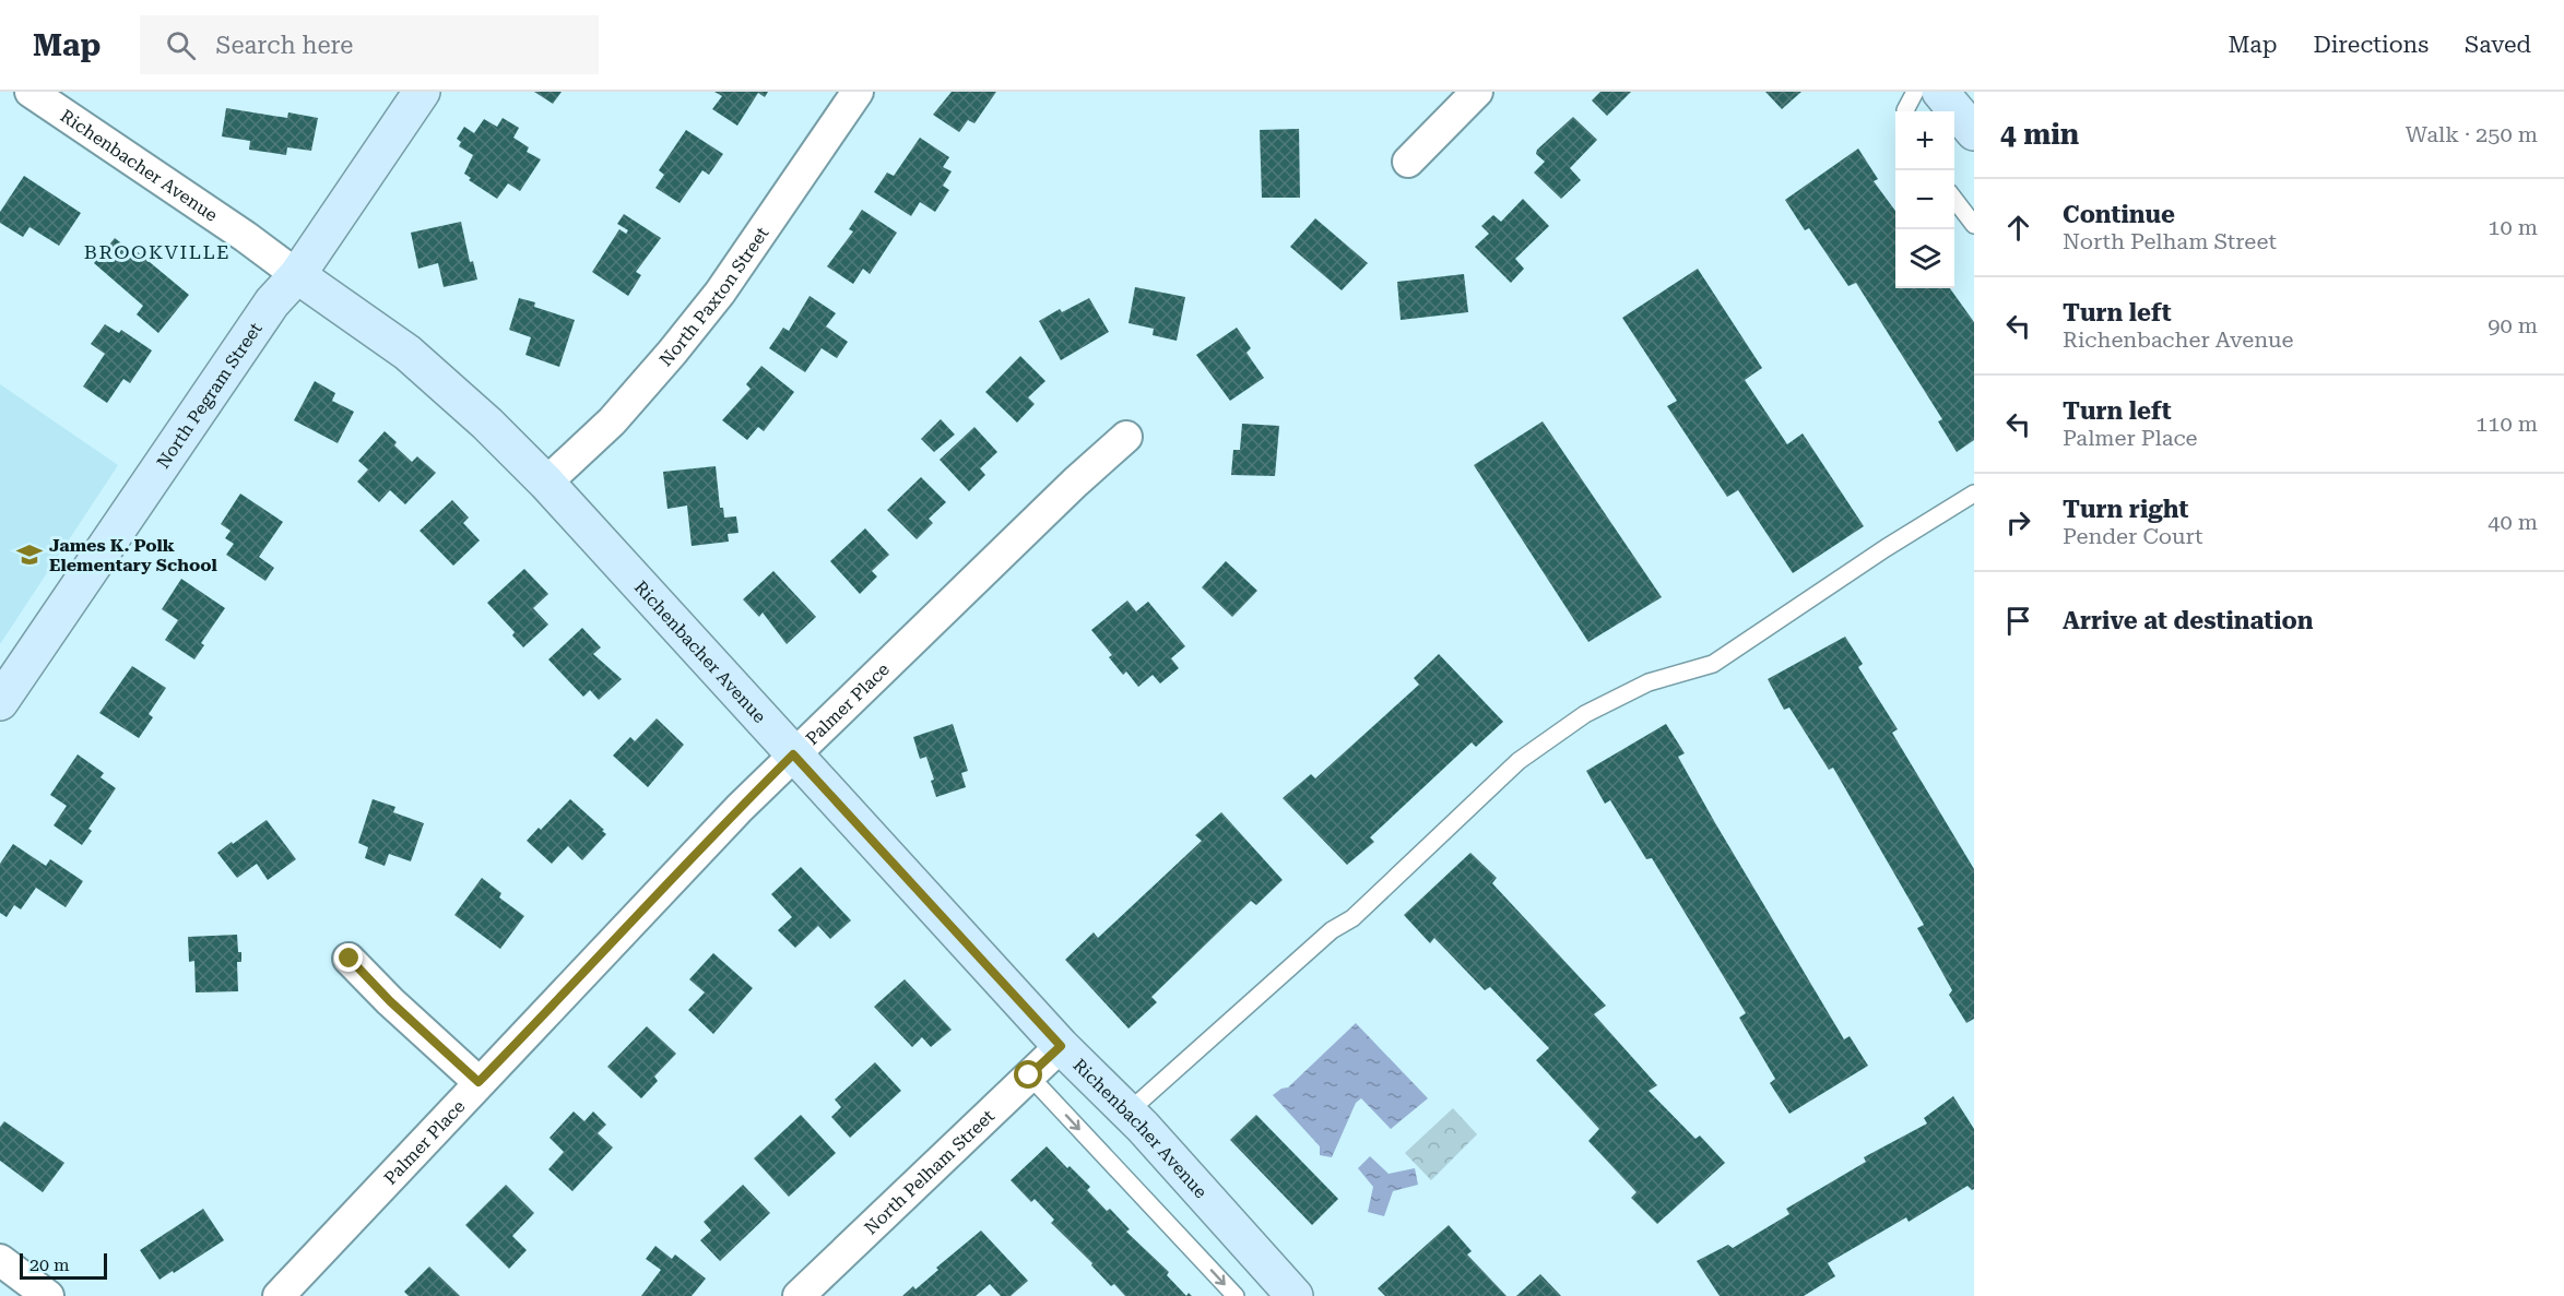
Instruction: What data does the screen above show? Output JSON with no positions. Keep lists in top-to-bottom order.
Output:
{
  "streets": {
    "street": [
      "Richenbacher Avenue",
      "North Paxton Street",
      "North Pegram Street",
      "Palmer Place",
      "North Pelham Street"
    ]
  },
  "crossings": [
    ["Richenbacher Avenue", "North Paxton Street"],
    ["Richenbacher Avenue", "North Pegram Street"],
    ["Richenbacher Avenue", "Palmer Place"],
    ["Richenbacher Avenue", "North Pelham Street"]
  ],
  "districts": ["BROOKVILLE"],
  "places": {
    "school or university": ["James K. Polk Elementary School"]
  },
  "scale_bar": "20 m",
  "page": {
    "header": "Map",
    "search": "Search here",
    "nav": ["Map", "Directions", "Saved"],
    "heading": ["4 min", "Walk · 250 m"],
    "map_buttons": ["+", "−"],
    "list": [
      ["Continue", "North Pelham Street", "10 m"],
      ["Turn left", "Richenbacher Avenue", "90 m"],
      ["Turn left", "Palmer Place", "110 m"],
      ["Turn right", "Pender Court", "40 m"],
      "Arrive at destination"
    ],
    "scale": "20 m"
  }
}
